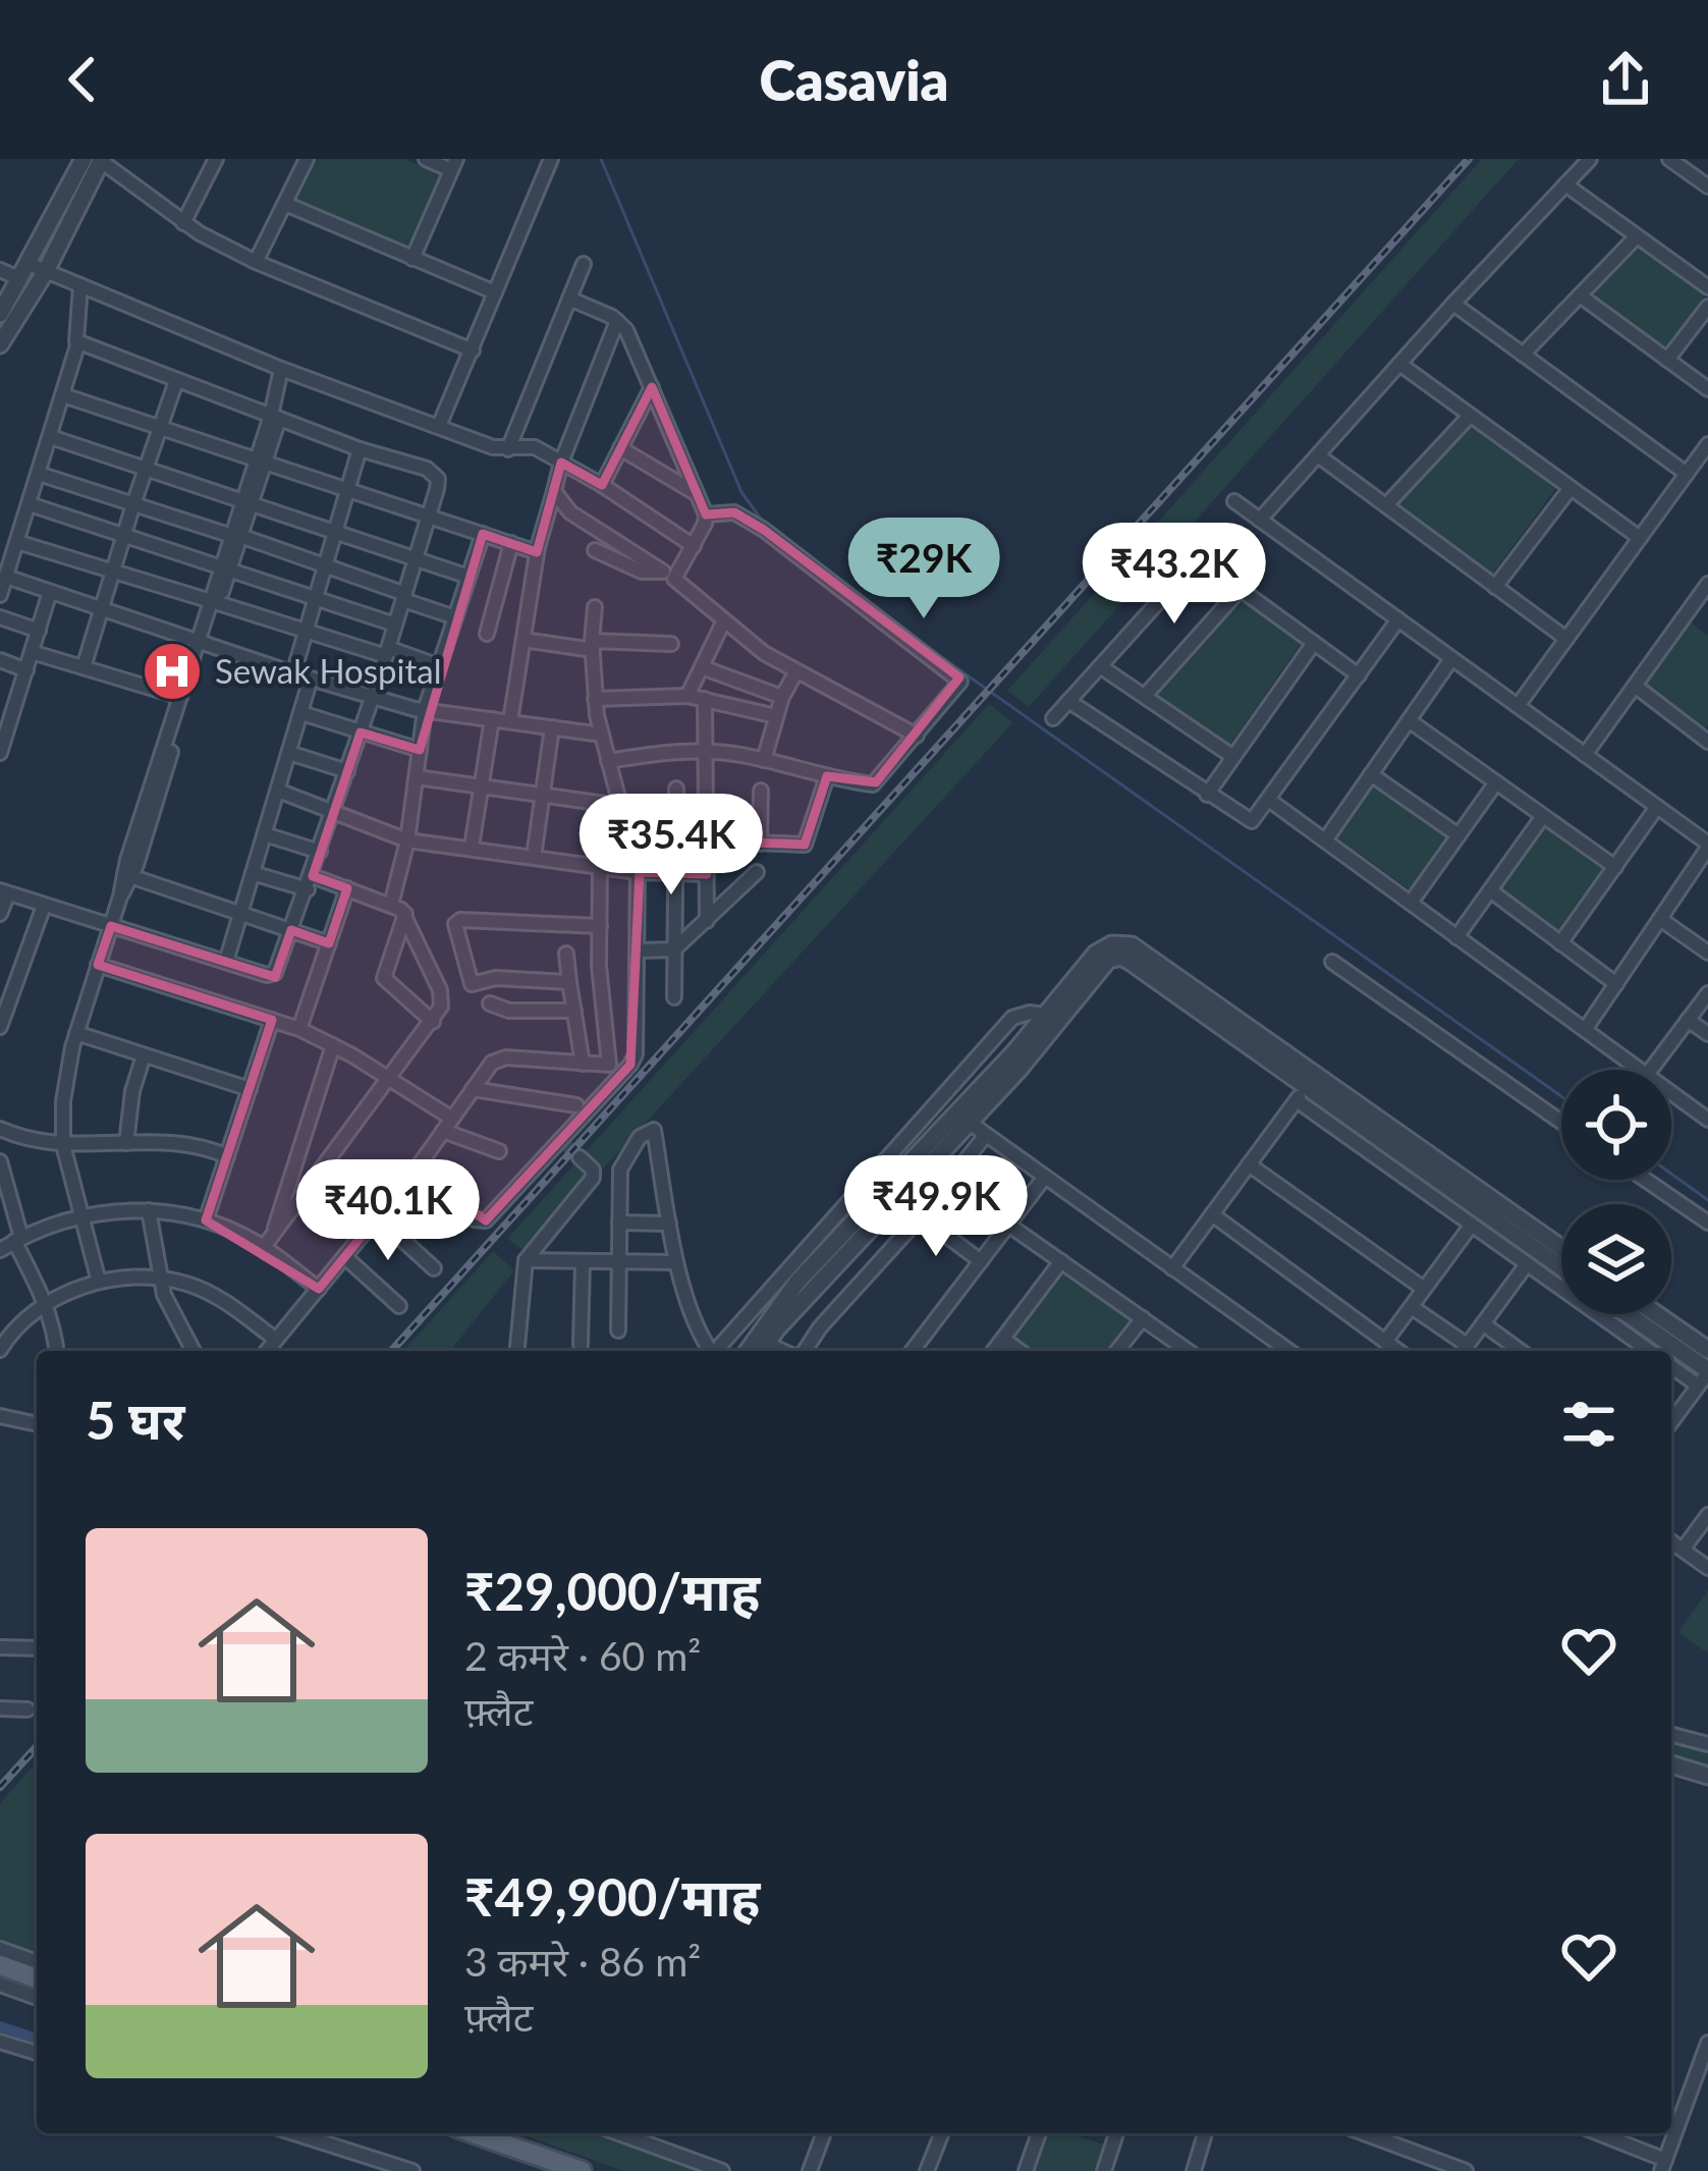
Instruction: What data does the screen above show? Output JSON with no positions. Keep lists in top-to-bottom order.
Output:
{
  "places": {
    "hospital": ["Sewak Hospital"]
  },
  "page": {
    "header": "Casavia",
    "price": [
      "₹29K",
      "₹43.2K",
      "₹35.4K",
      "₹49.9K",
      "₹40.1K"
    ],
    "heading": "5 घर",
    "list": [
      {
        "name": "₹29,000/माह",
        "note": "2 कमरे · 60 m² · फ़्लैट"
      },
      {
        "name": "₹49,900/माह",
        "note": "3 कमरे · 86 m² · फ़्लैट"
      }
    ]
  }
}
